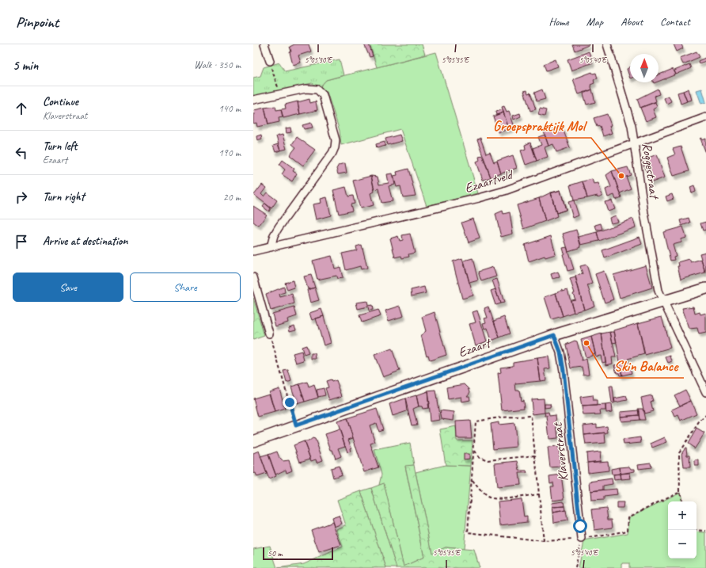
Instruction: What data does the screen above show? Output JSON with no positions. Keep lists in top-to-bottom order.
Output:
{
  "streets": {
    "main road": ["Ezaart"],
    "street": ["Roggestraat", "Ezaartveld", "Klaverstraat"]
  },
  "crossings": [
    ["Roggestraat", "Ezaartveld"],
    ["Roggestraat", "Ezaart"],
    ["Ezaart", "Klaverstraat"]
  ],
  "places": ["Groepspraktijk Mol", "Skin Balance"],
  "scale_bar": "50 m",
  "north": "top",
  "page": {
    "header": "Pinpoint",
    "nav": [
      "Home",
      "Map",
      "About",
      "Contact"
    ],
    "heading": ["5 min", "Walk · 350 m"],
    "list": [
      ["Continue", "Klaverstraat", "140 m"],
      ["Turn left", "Ezaart", "190 m"],
      ["Turn right", "20 m"],
      "Arrive at destination"
    ],
    "buttons": ["Save", "Share"],
    "map_buttons": ["+", "−"],
    "scale": "50 m"
  },
  "coordinates": ["5°05'30\"E", "5°05'35\"E", "5°05'40\"E"]
}
